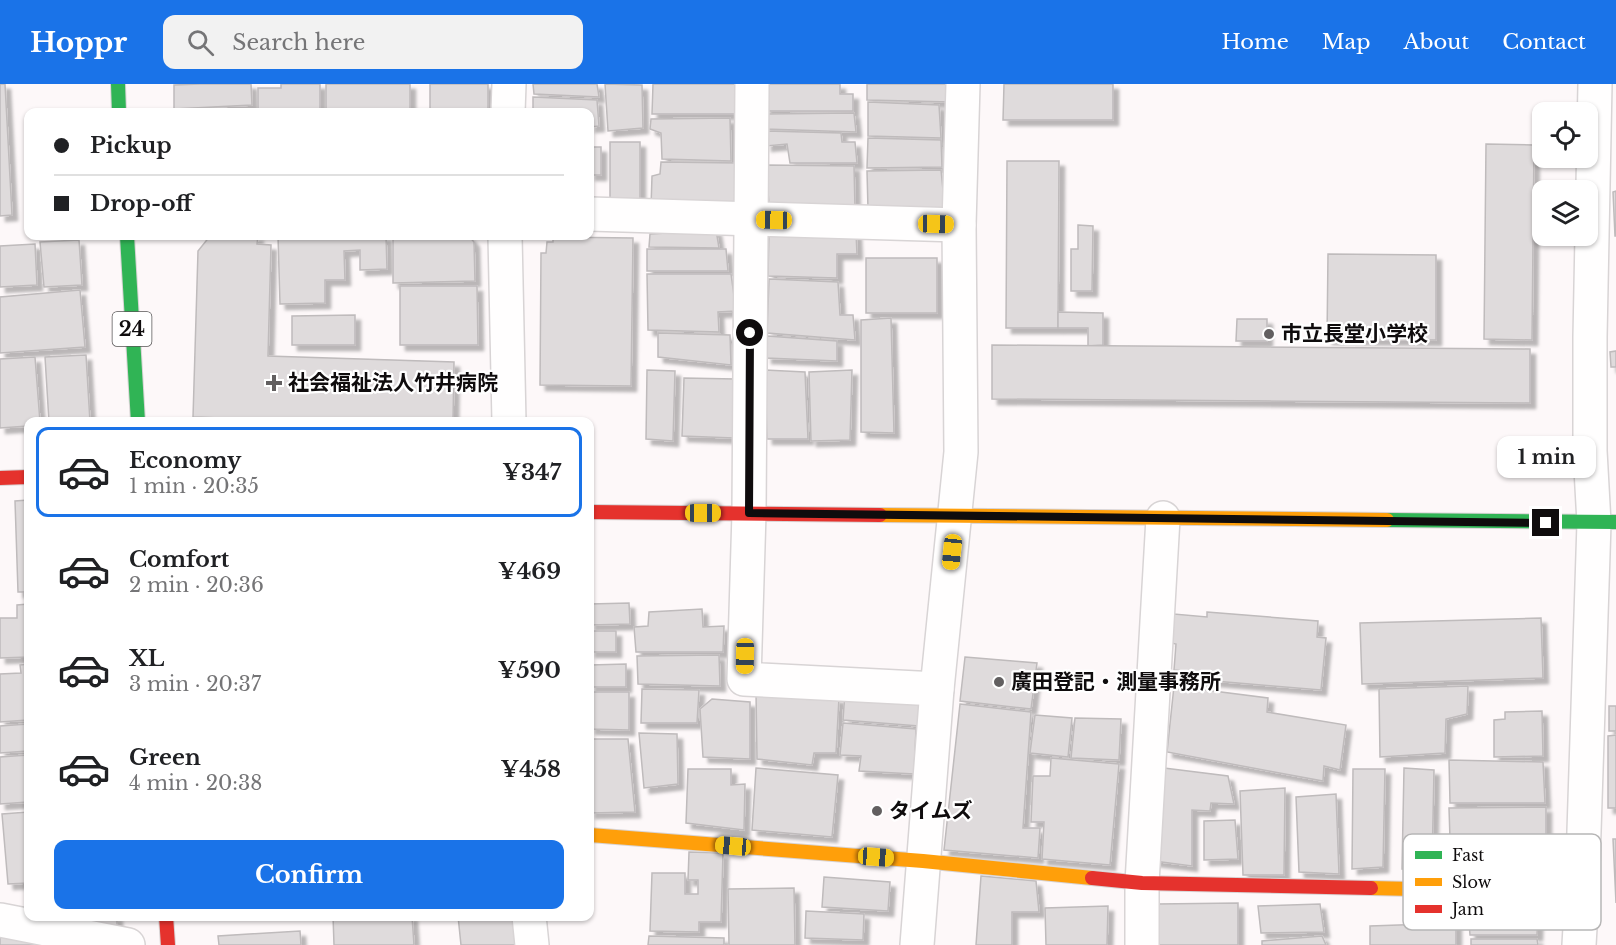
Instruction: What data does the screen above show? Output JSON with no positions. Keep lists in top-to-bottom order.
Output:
{
  "streets": {
    "street": ["24"]
  },
  "places": {
    "other": ["市立長堂小学校", "廣田登記・測量事務所", "タイムズ"],
    "health": ["社会福祉法人竹井病院"]
  },
  "legend": ["Fast", "Slow", "Jam"],
  "page": {
    "header": "Hoppr",
    "search": "Search here",
    "nav": [
      "Home",
      "Map",
      "About",
      "Contact"
    ],
    "banner": ["Pickup", "Drop-off"],
    "list": [
      {
        "name": "Economy",
        "note": "1 min · 20:35",
        "value": "¥347"
      },
      {
        "name": "Comfort",
        "note": "2 min · 20:36",
        "value": "¥469"
      },
      {
        "name": "XL",
        "note": "3 min · 20:37",
        "value": "¥590"
      },
      {
        "name": "Green",
        "note": "4 min · 20:38",
        "value": "¥458"
      }
    ],
    "bubble": "1 min",
    "buttons": "Confirm"
  }
}
